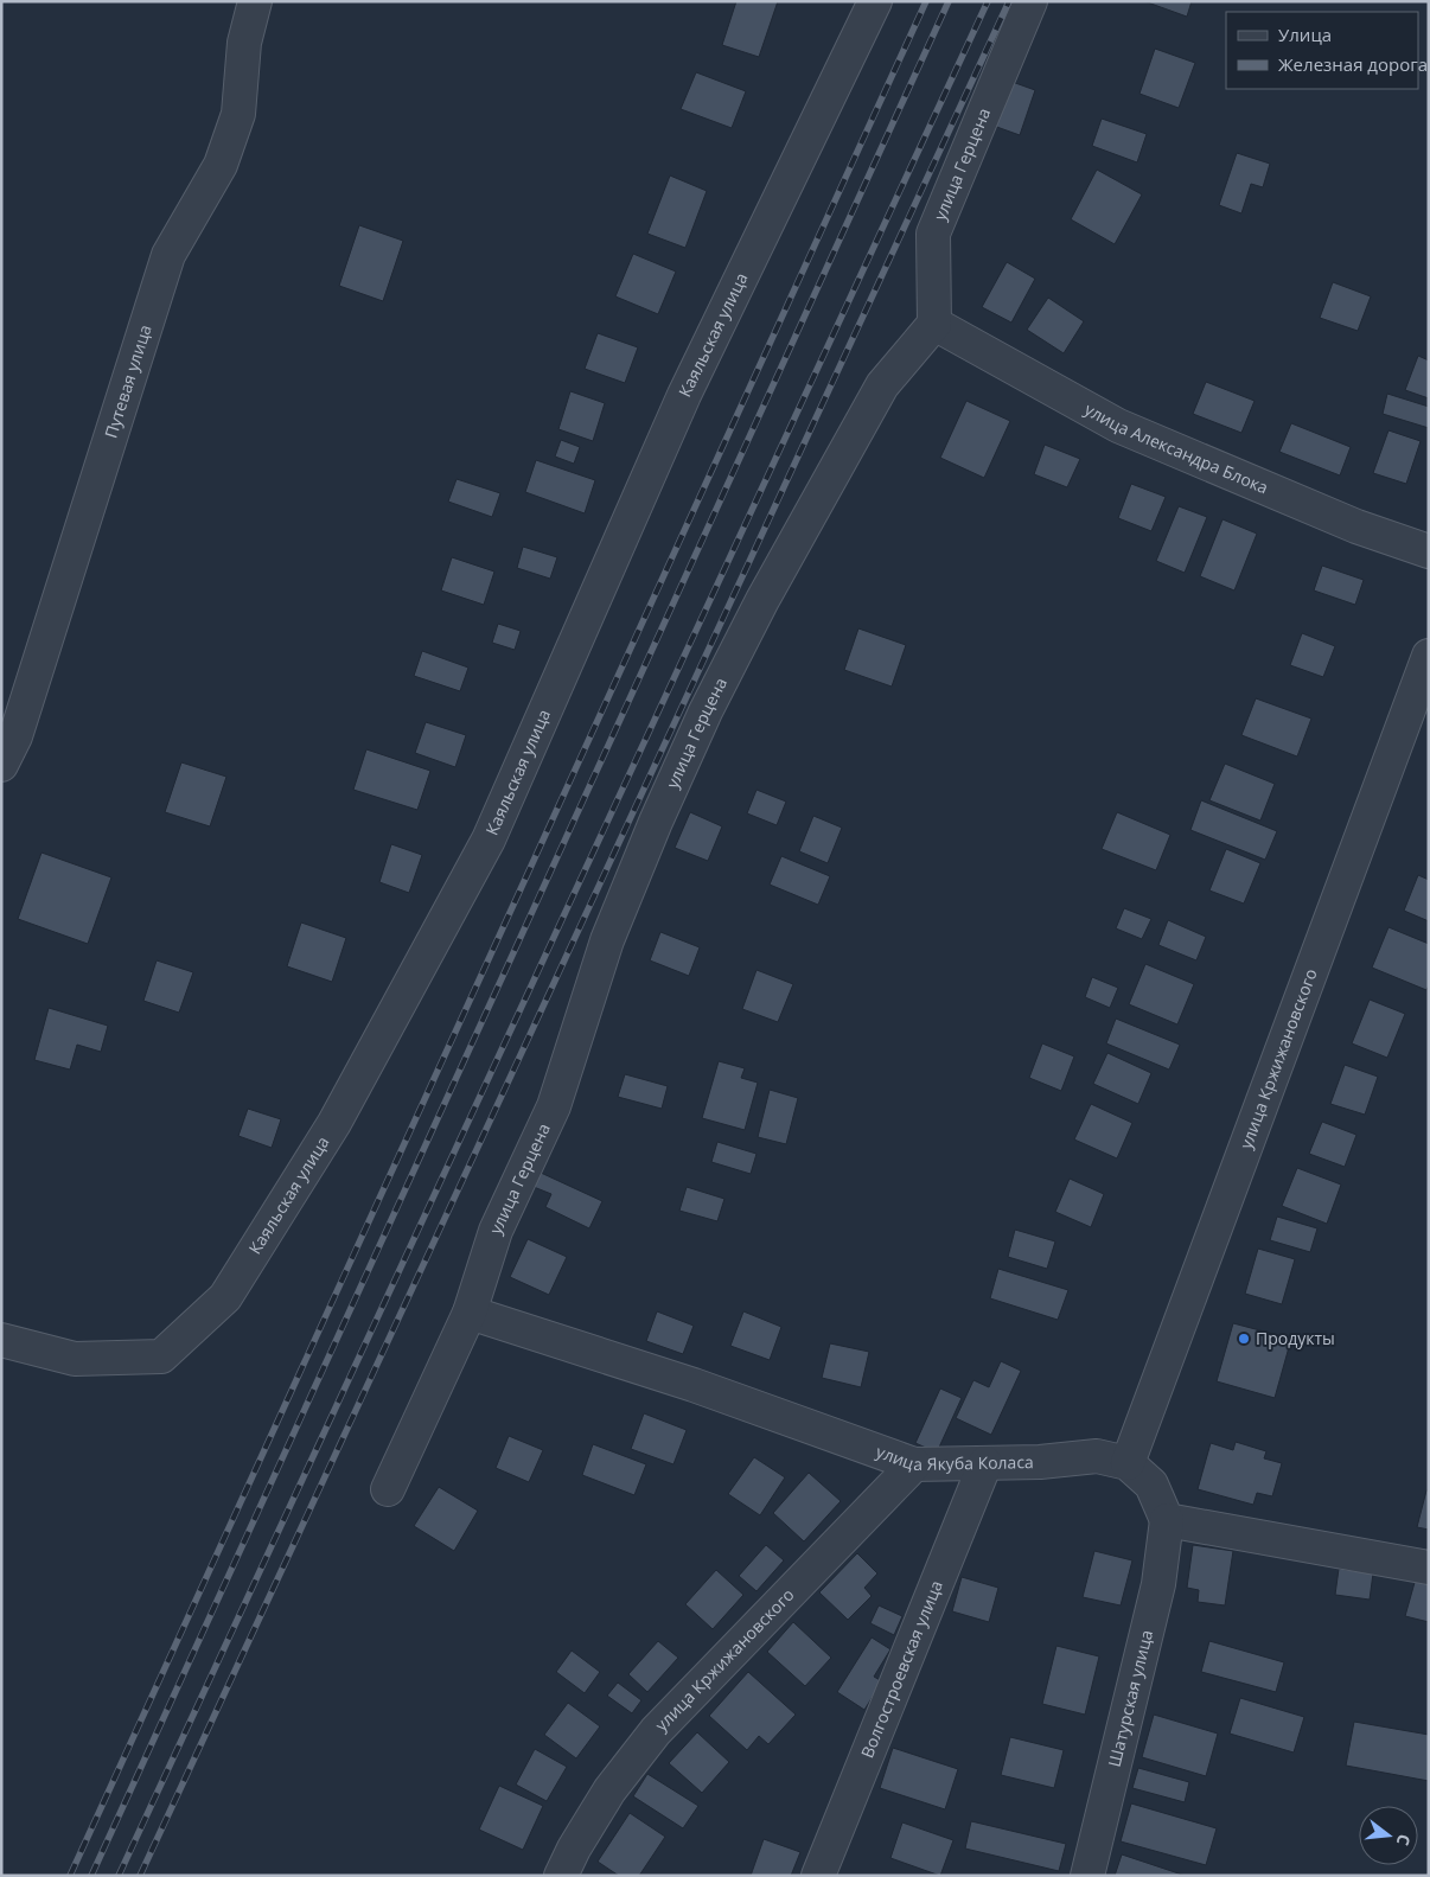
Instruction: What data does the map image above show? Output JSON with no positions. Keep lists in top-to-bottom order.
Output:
{
  "streets": {
    "street": [
      "улица Герцена",
      "Каяльская улица",
      "Путевая улица",
      "улица Александра Блока",
      "улица Кржижановского",
      "улица Якуба Коласа",
      "Волгостроевская улица",
      "Шатурская улица"
    ]
  },
  "crossings": [
    ["улица Герцена", "улица Александра Блока"],
    ["улица Герцена", "улица Якуба Коласа"],
    ["улица Кржижановского", "улица Якуба Коласа"],
    ["улица Якуба Коласа", "Волгостроевская улица"],
    ["улица Якуба Коласа", "Шатурская улица"]
  ],
  "places": ["Продукты"],
  "legend": ["Улица", "Железная дорога"],
  "north": "right"
}
